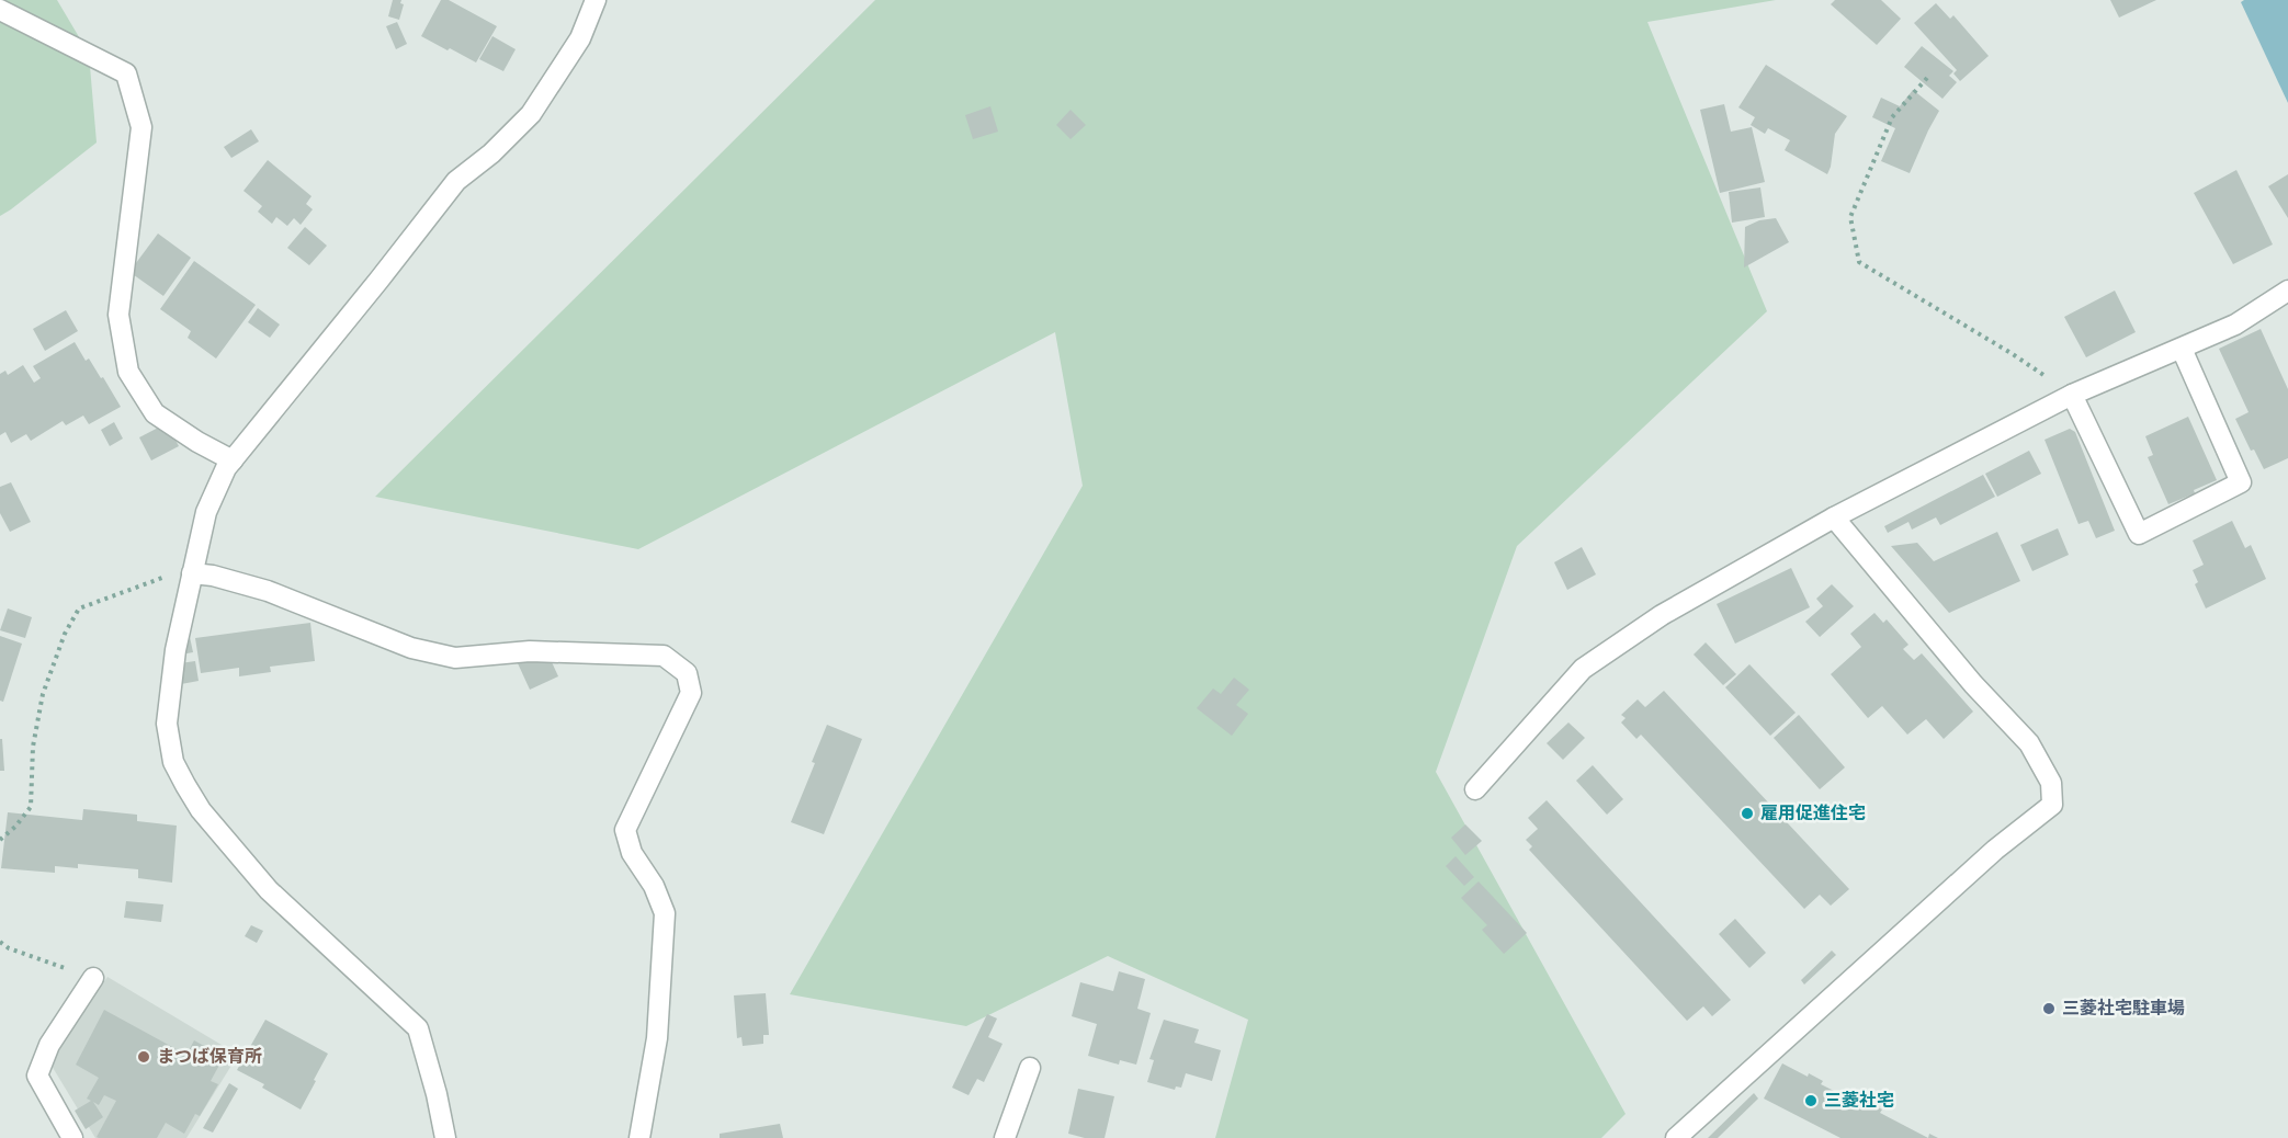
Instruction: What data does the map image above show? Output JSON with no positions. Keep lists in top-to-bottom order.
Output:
{
  "places": [
    "雇用促進住宅",
    "三菱社宅駐車場",
    "まつば保育所",
    "三菱社宅"
  ]
}
